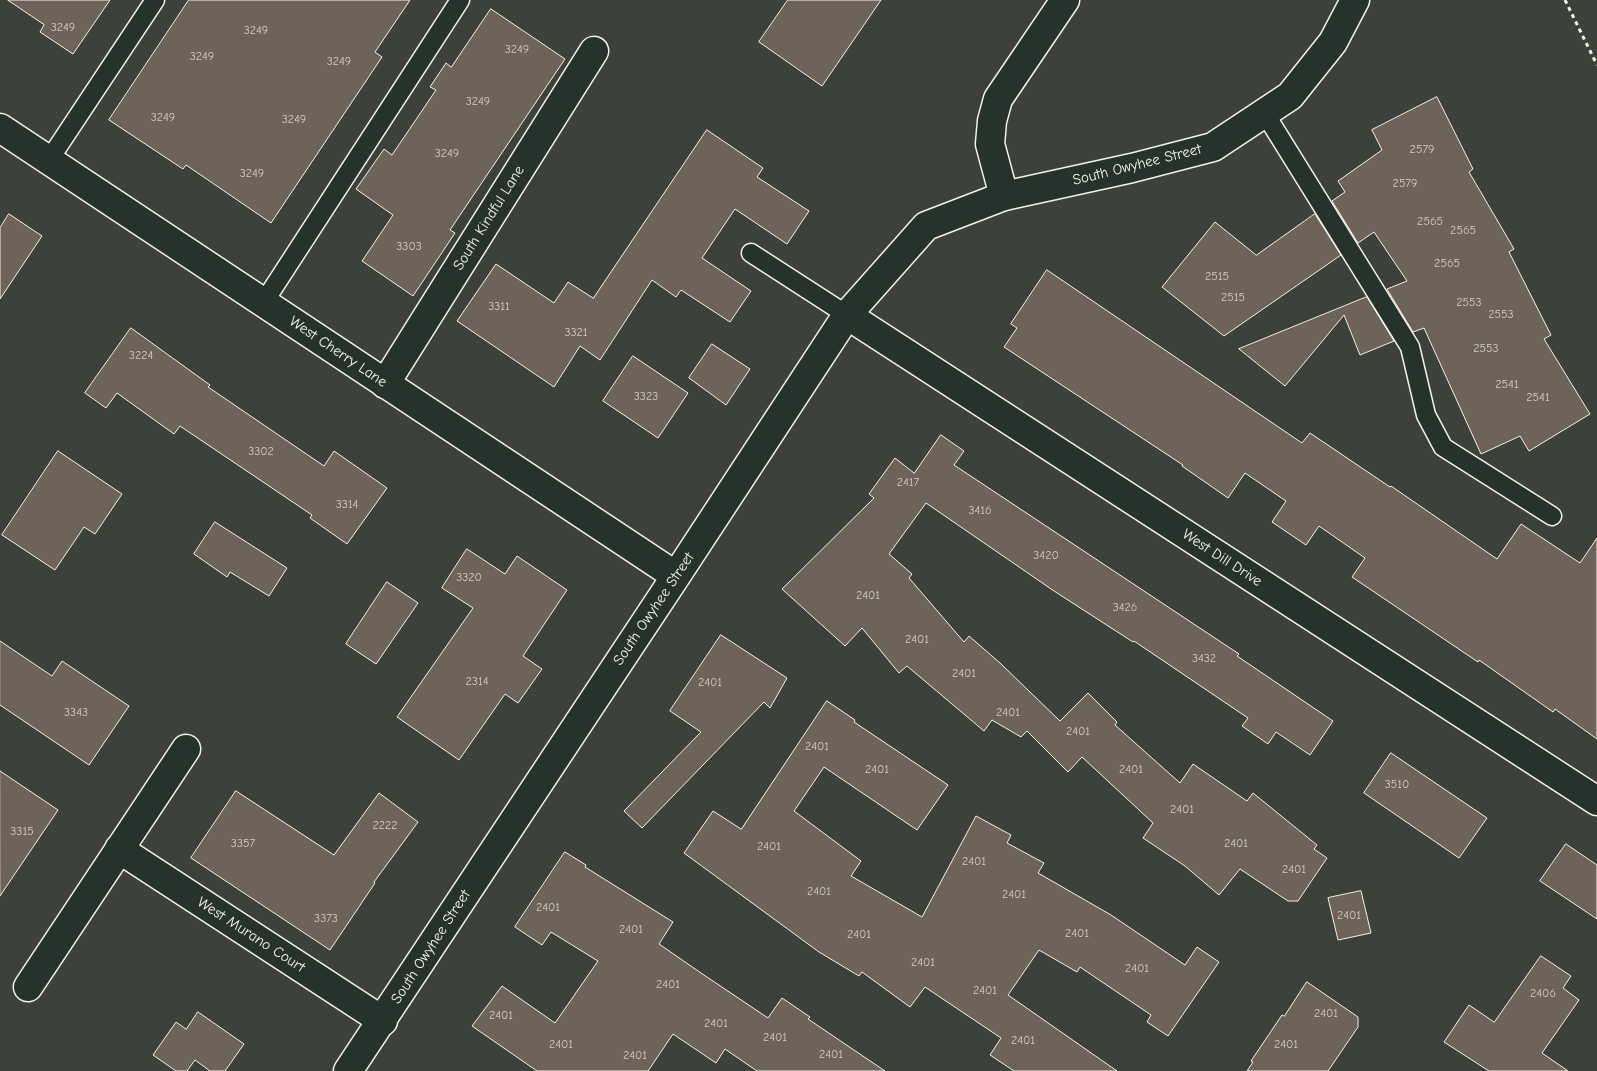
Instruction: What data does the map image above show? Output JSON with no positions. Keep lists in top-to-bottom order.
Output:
{
  "streets": {
    "street": [
      "South Owyhee Street",
      "South Kindful Lane",
      "West Cherry Lane",
      "West Dill Drive",
      "West Murano Court"
    ]
  },
  "crossings": [
    ["South Owyhee Street", "West Cherry Lane"],
    ["South Owyhee Street", "West Dill Drive"],
    ["South Owyhee Street", "West Murano Court"],
    ["South Kindful Lane", "West Cherry Lane"]
  ],
  "house_numbers": [
    "3249",
    "3249",
    "3249",
    "3249",
    "3249",
    "3249",
    "3249",
    "3249",
    "2579",
    "3249",
    "3249",
    "2579",
    "2565",
    "2565",
    "3303",
    "2565",
    "2515",
    "2515",
    "2553",
    "3311",
    "2553",
    "3321",
    "2553",
    "3224",
    "2541",
    "3323",
    "2541",
    "3302",
    "2417",
    "3314",
    "3416",
    "3420",
    "3320",
    "2401",
    "3426",
    "2401",
    "3432",
    "2401",
    "2314",
    "2401",
    "3343",
    "2401",
    "2401",
    "2401",
    "2401",
    "2401",
    "3510",
    "2401",
    "2222",
    "3315",
    "3357",
    "2401",
    "2401",
    "2401",
    "2401",
    "2401",
    "2401",
    "2401",
    "2401",
    "3373",
    "2401",
    "2401",
    "2401",
    "2401",
    "2401",
    "2401",
    "2401",
    "2406",
    "2401",
    "2401",
    "2401",
    "2401",
    "2401",
    "2401",
    "2401",
    "2401",
    "2401"
  ]
}
